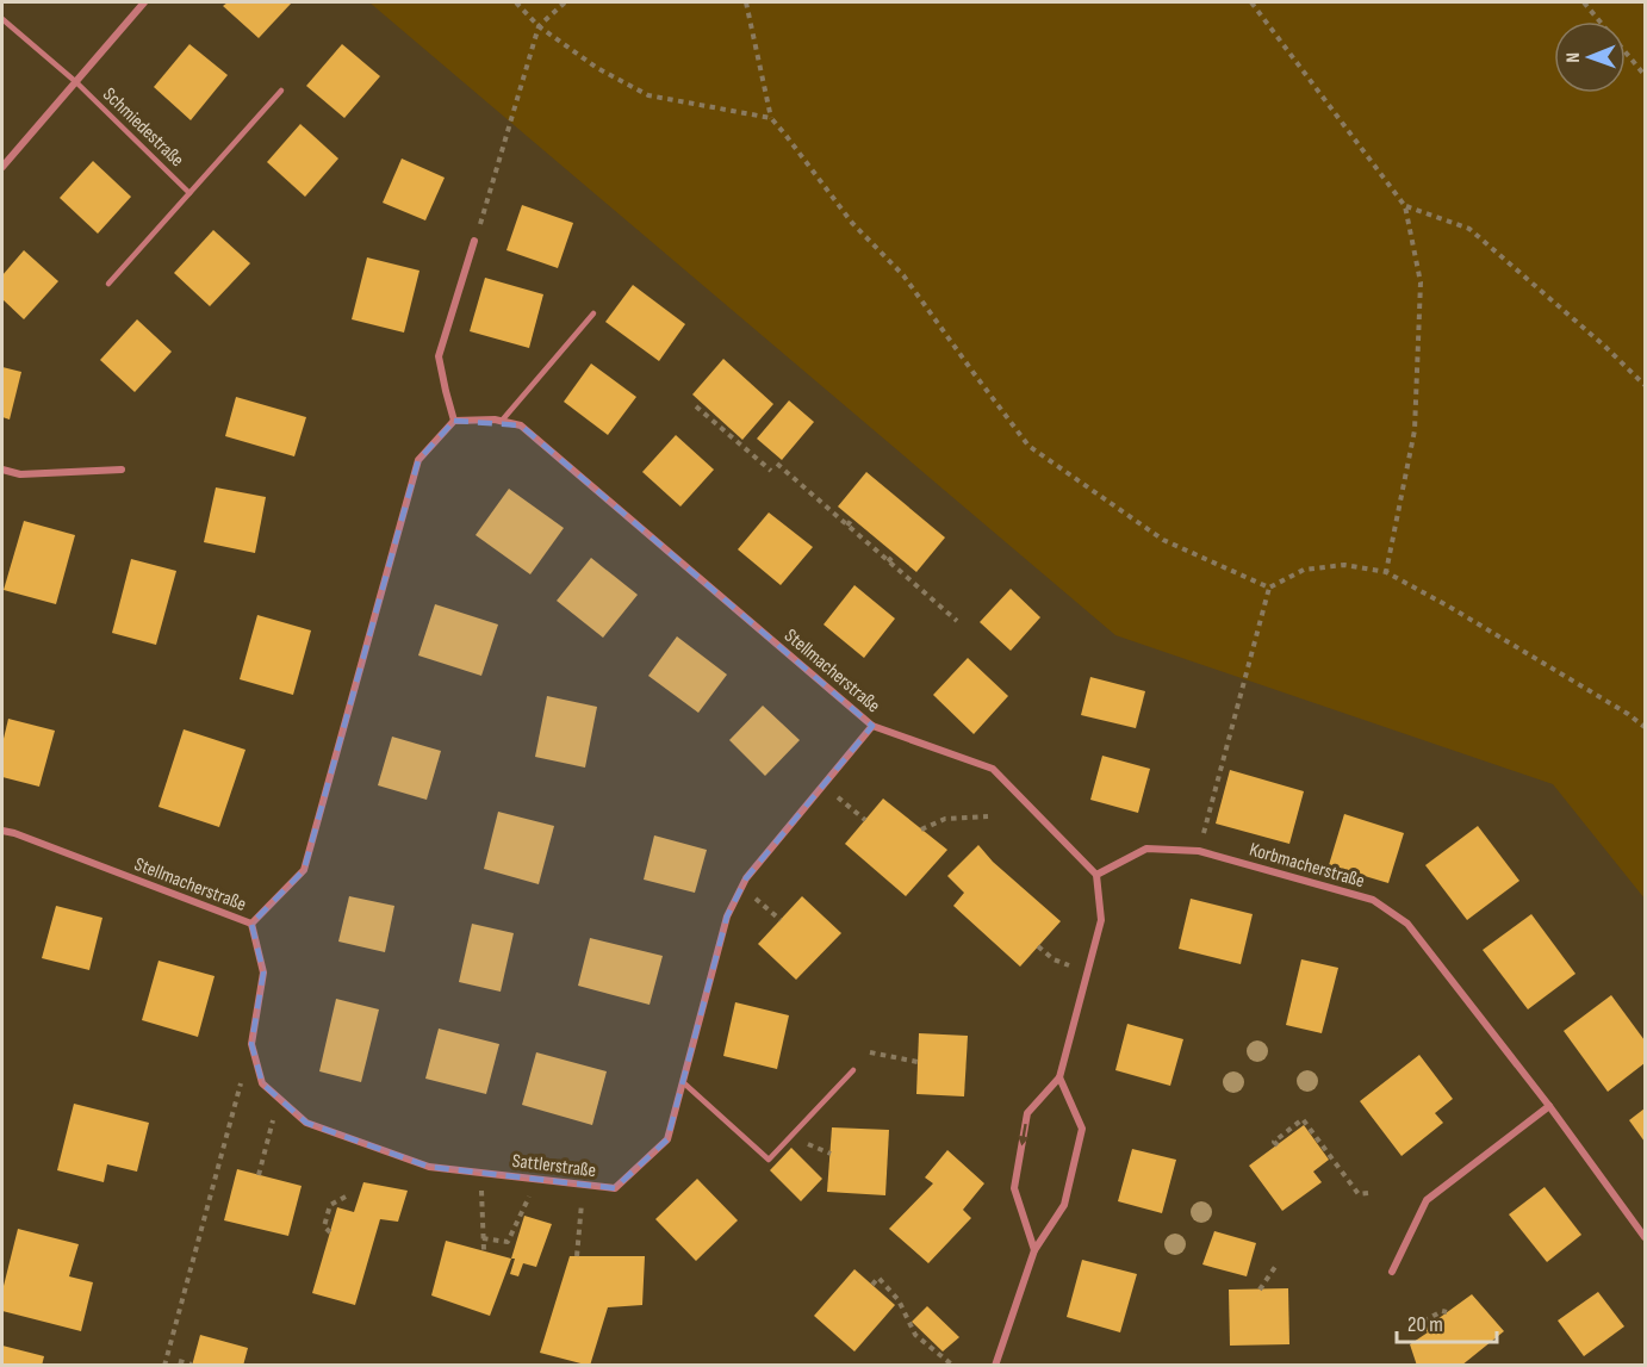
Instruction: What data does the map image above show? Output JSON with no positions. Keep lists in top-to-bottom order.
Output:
{
  "streets": {
    "street": [
      "Schmiedestraße",
      "Stellmacherstraße",
      "Korbmacherstraße",
      "Sattlerstraße"
    ]
  },
  "crossings": [
    ["Stellmacherstraße", "Korbmacherstraße"],
    ["Stellmacherstraße", "Sattlerstraße"]
  ],
  "scale_bar": "20 m",
  "north": "left"
}
